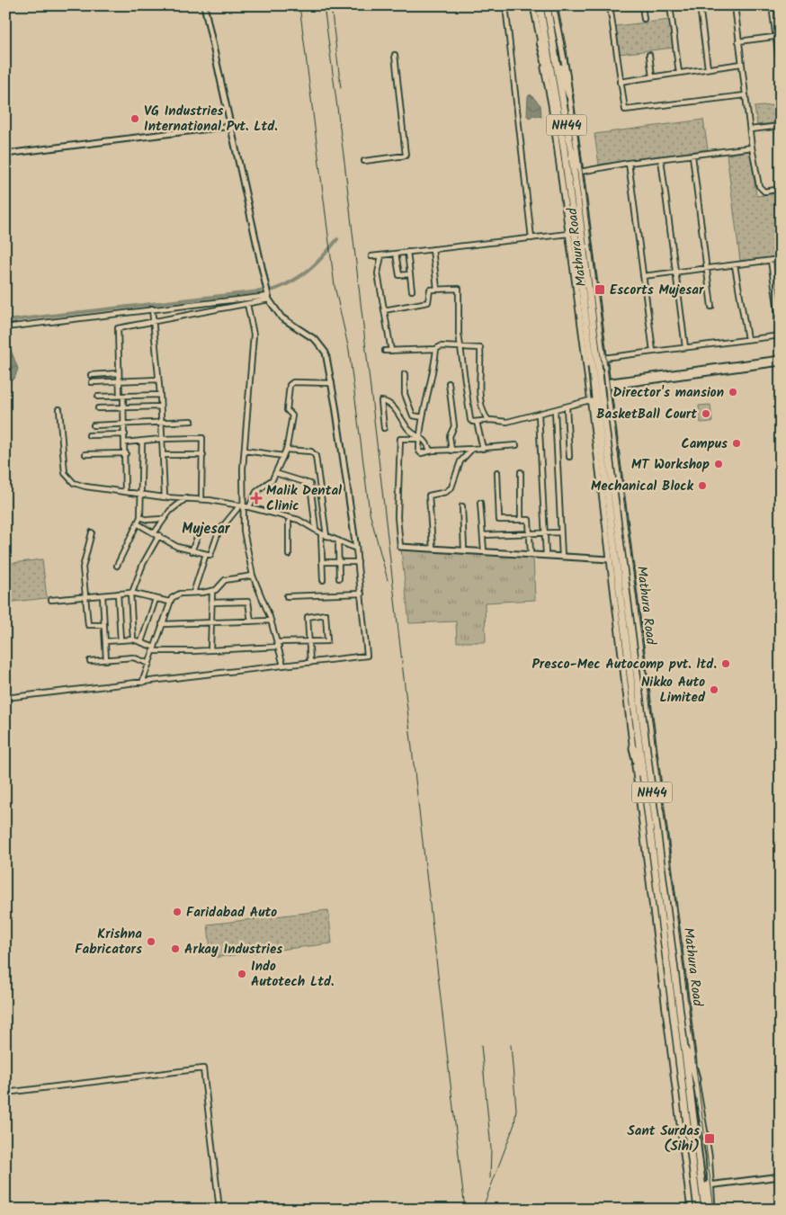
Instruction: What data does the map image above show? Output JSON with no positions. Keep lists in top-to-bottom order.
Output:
{
  "streets": {
    "highway": ["NH44", "Mathura Road"]
  },
  "crossings": [
    ["NH44", "Mathura Road"]
  ],
  "districts": ["Mujesar"],
  "places": {
    "other": [
      "VG Industries International Pvt. Ltd.",
      "Director's mansion",
      "BasketBall Court",
      "Campus",
      "MT Workshop",
      "Mechanical Block",
      "Presco-Mec Autocomp pvt. ltd.",
      "Nikko Auto Limited",
      "Faridabad Auto",
      "Krishna Fabricators",
      "Arkay Industries",
      "Indo Autotech Ltd."
    ],
    "transit": ["Escorts Mujesar", "Sant Surdas (Sihi)"],
    "health": ["Malik Dental Clinic"]
  }
}
